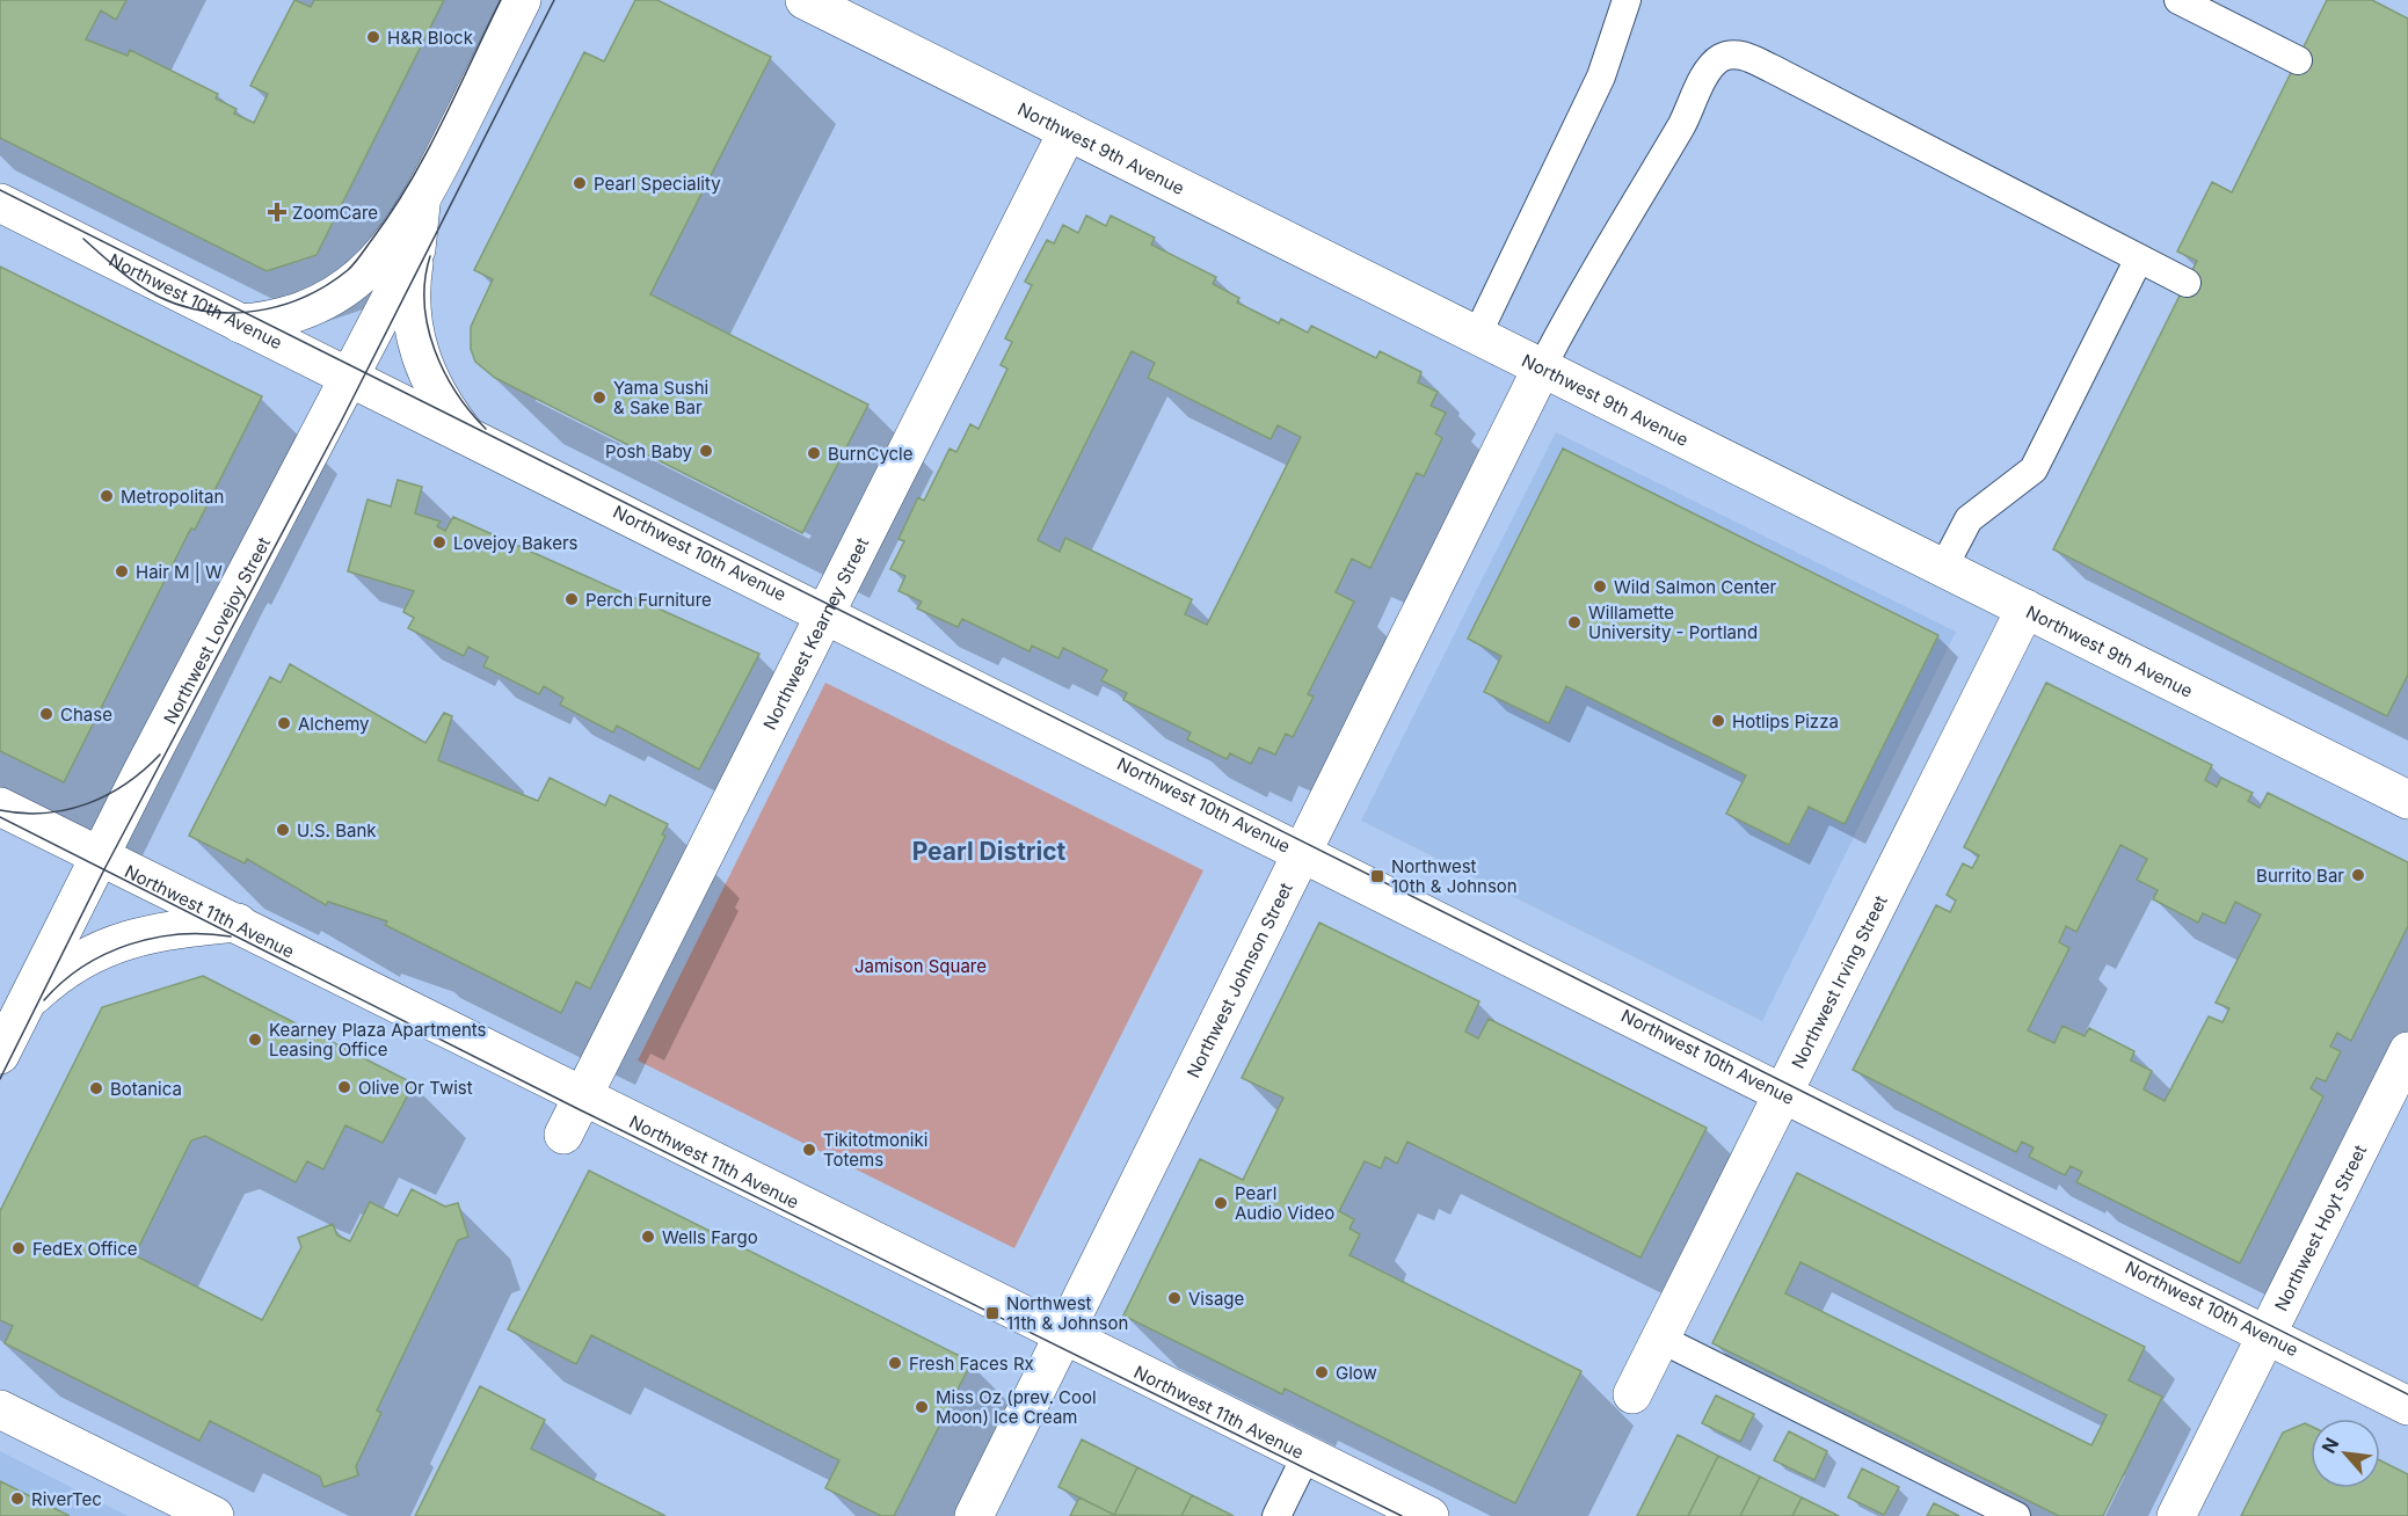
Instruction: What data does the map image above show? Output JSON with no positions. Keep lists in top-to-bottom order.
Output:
{
  "streets": {
    "street": [
      "Northwest 9th Avenue",
      "Northwest 10th Avenue",
      "Northwest Lovejoy Street",
      "Northwest Kearney Street",
      "Northwest 11th Avenue",
      "Northwest Johnson Street",
      "Northwest Irving Street",
      "Northwest Hoyt Street"
    ]
  },
  "crossings": [
    ["Northwest 9th Avenue", "Northwest Kearney Street"],
    ["Northwest 9th Avenue", "Northwest Johnson Street"],
    ["Northwest 9th Avenue", "Northwest Irving Street"],
    ["Northwest 10th Avenue", "Northwest Lovejoy Street"],
    ["Northwest 10th Avenue", "Northwest Kearney Street"],
    ["Northwest 10th Avenue", "Northwest Johnson Street"],
    ["Northwest 10th Avenue", "Northwest Irving Street"],
    ["Northwest 10th Avenue", "Northwest Hoyt Street"],
    ["Northwest Lovejoy Street", "Northwest 11th Avenue"],
    ["Northwest Kearney Street", "Northwest 11th Avenue"],
    ["Northwest 11th Avenue", "Northwest Johnson Street"]
  ],
  "districts": ["Pearl District"],
  "parks": ["Jamison Square"],
  "places": {
    "other": [
      "H&R Block",
      "Pearl Speciality",
      "Yama Sushi & Sake Bar",
      "Posh Baby",
      "BurnCycle",
      "Metropolitan",
      "Lovejoy Bakers",
      "Hair M | W",
      "Wild Salmon Center",
      "Perch Furniture",
      "Willamette University - Portland",
      "Chase",
      "Hotlips Pizza",
      "Alchemy",
      "U.S. Bank",
      "Burrito Bar",
      "Kearney Plaza Apartments Leasing Office",
      "Olive Or Twist",
      "Botanica",
      "Tikitotmoniki Totems",
      "Pearl Audio Video",
      "Wells Fargo",
      "FedEx Office",
      "Visage",
      "Fresh Faces Rx",
      "Glow",
      "Miss Oz (prev. Cool Moon) Ice Cream",
      "RiverTec"
    ],
    "health": ["ZoomCare"],
    "transit": ["Northwest 10th & Johnson", "Northwest 11th & Johnson"]
  },
  "north": "top left"
}
